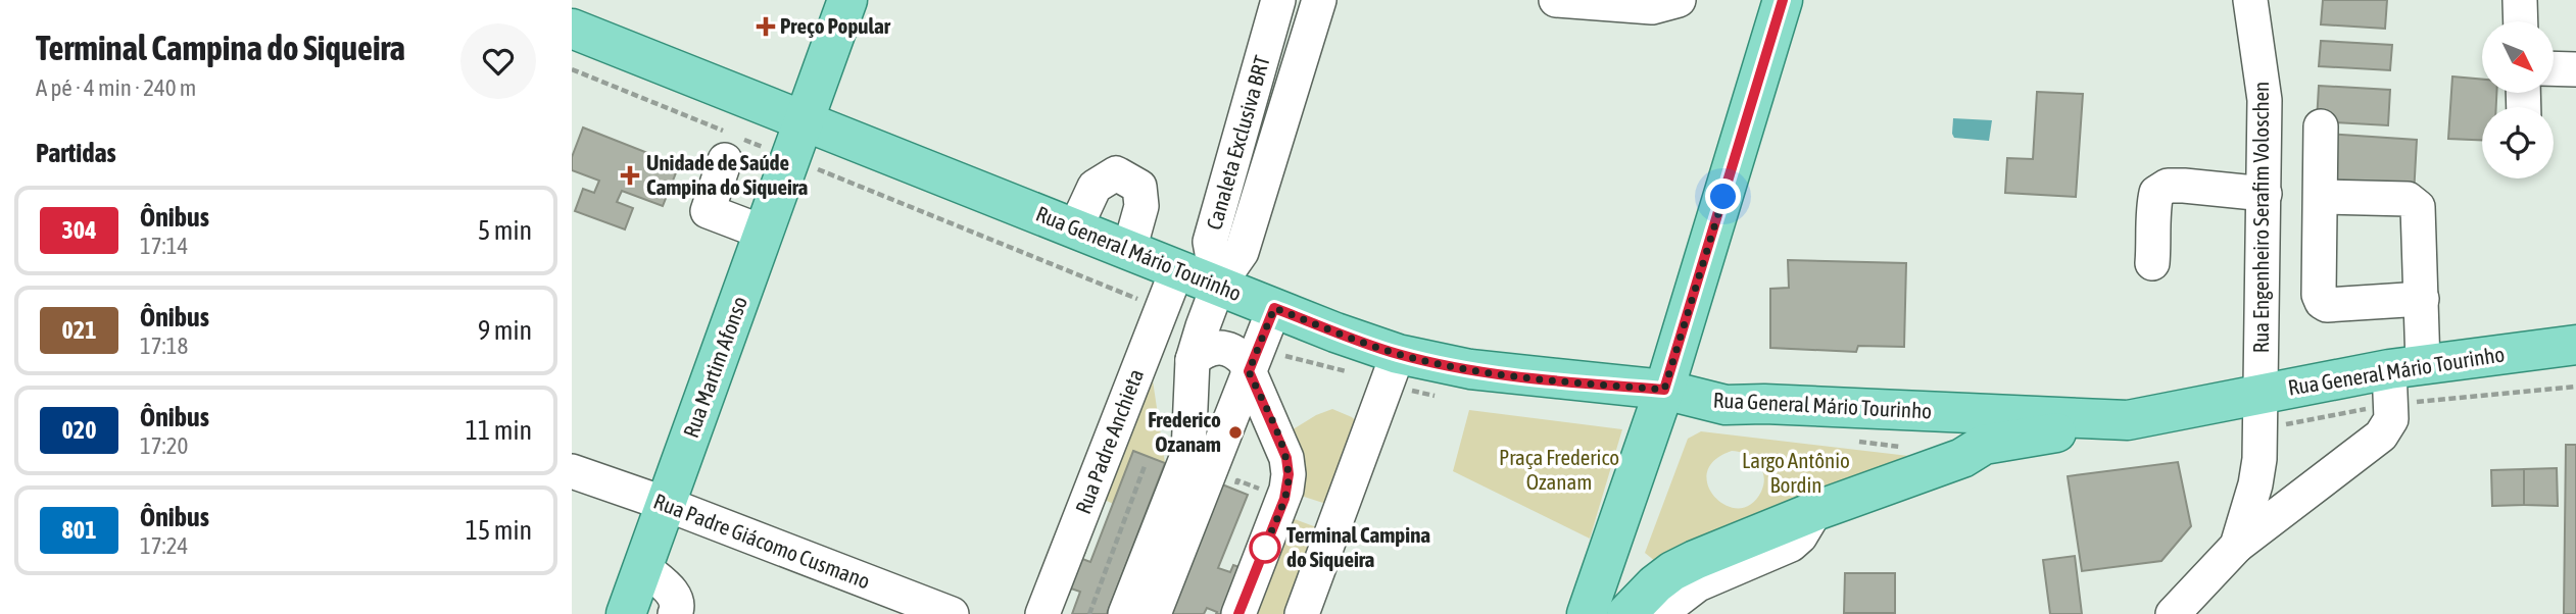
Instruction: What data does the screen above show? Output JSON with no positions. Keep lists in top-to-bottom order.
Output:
{
  "streets": {
    "main road": ["Rua General Mário Tourinho", "Rua Martim Afonso"],
    "street": [
      "Canaleta Exclusiva BRT",
      "Rua Engenheiro Serafim Voloschen",
      "Rua Padre Anchieta",
      "Rua Padre Giácomo Cusmano"
    ]
  },
  "crossings": [
    ["Canaleta Exclusiva BRT", "Rua General Mário Tourinho"],
    ["Rua Engenheiro Serafim Voloschen", "Rua General Mário Tourinho"],
    ["Rua General Mário Tourinho", "Rua Martim Afonso"],
    ["Rua General Mário Tourinho", "Rua Padre Anchieta"],
    ["Rua Martim Afonso", "Rua Padre Giácomo Cusmano"]
  ],
  "parks": ["Praça Frederico Ozanam", "Largo Antônio Bordin"],
  "places": {
    "health": ["Preço Popular", "Unidade de Saúde Campina do Siqueira"],
    "other": ["Frederico Ozanam", "Terminal Campina do Siqueira"]
  },
  "lines": ["bus line 304"],
  "north": "bottom right",
  "page": {
    "heading": [
      ["Terminal Campina do Siqueira", "A pé · 4 min · 240 m"],
      "Partidas"
    ],
    "list": [
      {
        "mark": "304",
        "name": "Ônibus",
        "note": "17:14",
        "value": "5 min"
      },
      {
        "mark": "021",
        "name": "Ônibus",
        "note": "17:18",
        "value": "9 min"
      },
      {
        "mark": "020",
        "name": "Ônibus",
        "note": "17:20",
        "value": "11 min"
      },
      {
        "mark": "801",
        "name": "Ônibus",
        "note": "17:24",
        "value": "15 min"
      }
    ]
  }
}
